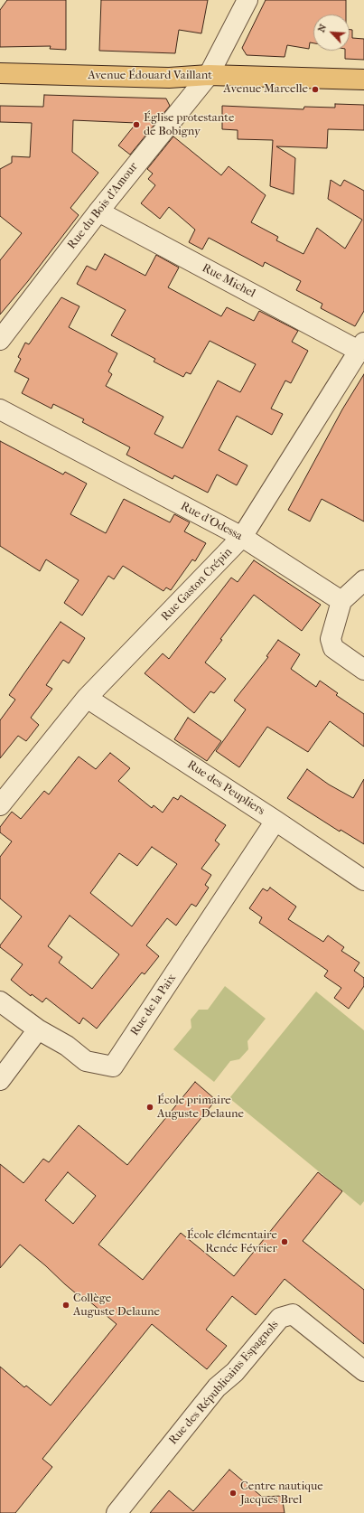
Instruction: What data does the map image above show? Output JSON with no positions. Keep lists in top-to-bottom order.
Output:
{
  "streets": {
    "main road": ["Avenue Édouard Vaillant"],
    "street": [
      "Rue du Bois d'Amour",
      "Rue Michel",
      "Rue d'Odessa",
      "Rue Gaston Crépin",
      "Rue des Peupliers",
      "Rue de la Paix",
      "Rue des Républicains Espagnols"
    ]
  },
  "crossings": [
    ["Avenue Édouard Vaillant", "Rue du Bois d'Amour"],
    ["Rue du Bois d'Amour", "Rue Michel"],
    ["Rue Michel", "Rue Gaston Crépin"],
    ["Rue d'Odessa", "Rue Gaston Crépin"],
    ["Rue Gaston Crépin", "Rue des Peupliers"],
    ["Rue des Peupliers", "Rue de la Paix"]
  ],
  "places": [
    "Avenue Marcelle",
    "Église protestante de Bobigny",
    "École primaire Auguste Delaune",
    "École élémentaire Renée Février",
    "Collège Auguste Delaune",
    "Centre nautique Jacques Brel"
  ],
  "north": "top left"
}
